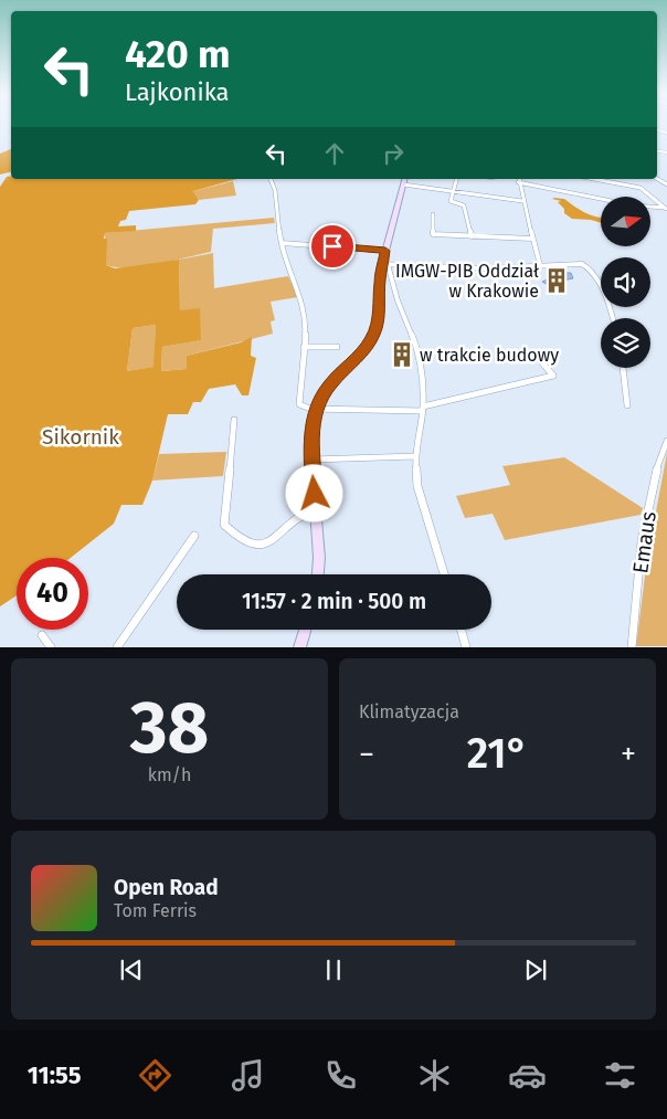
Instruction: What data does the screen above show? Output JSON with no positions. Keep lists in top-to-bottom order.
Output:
{
  "streets": {
    "street": ["Emaus"]
  },
  "parks": ["Sikornik"],
  "places": {
    "building": ["IMGW-PIB Oddział w Krakowie", "w trakcie budowy"]
  },
  "north": "right",
  "page": {
    "turn": ["420 m", "Lajkonika"],
    "limit": "40",
    "trip": "11:57 · 2 min · 500 m",
    "tile": [
      ["38", "km/h"],
      "Klimatyzacja"
    ],
    "heat": ["−", "21°", "+"],
    "song": ["Open Road", "Tom Ferris"],
    "tabs": "11:55"
  }
}
